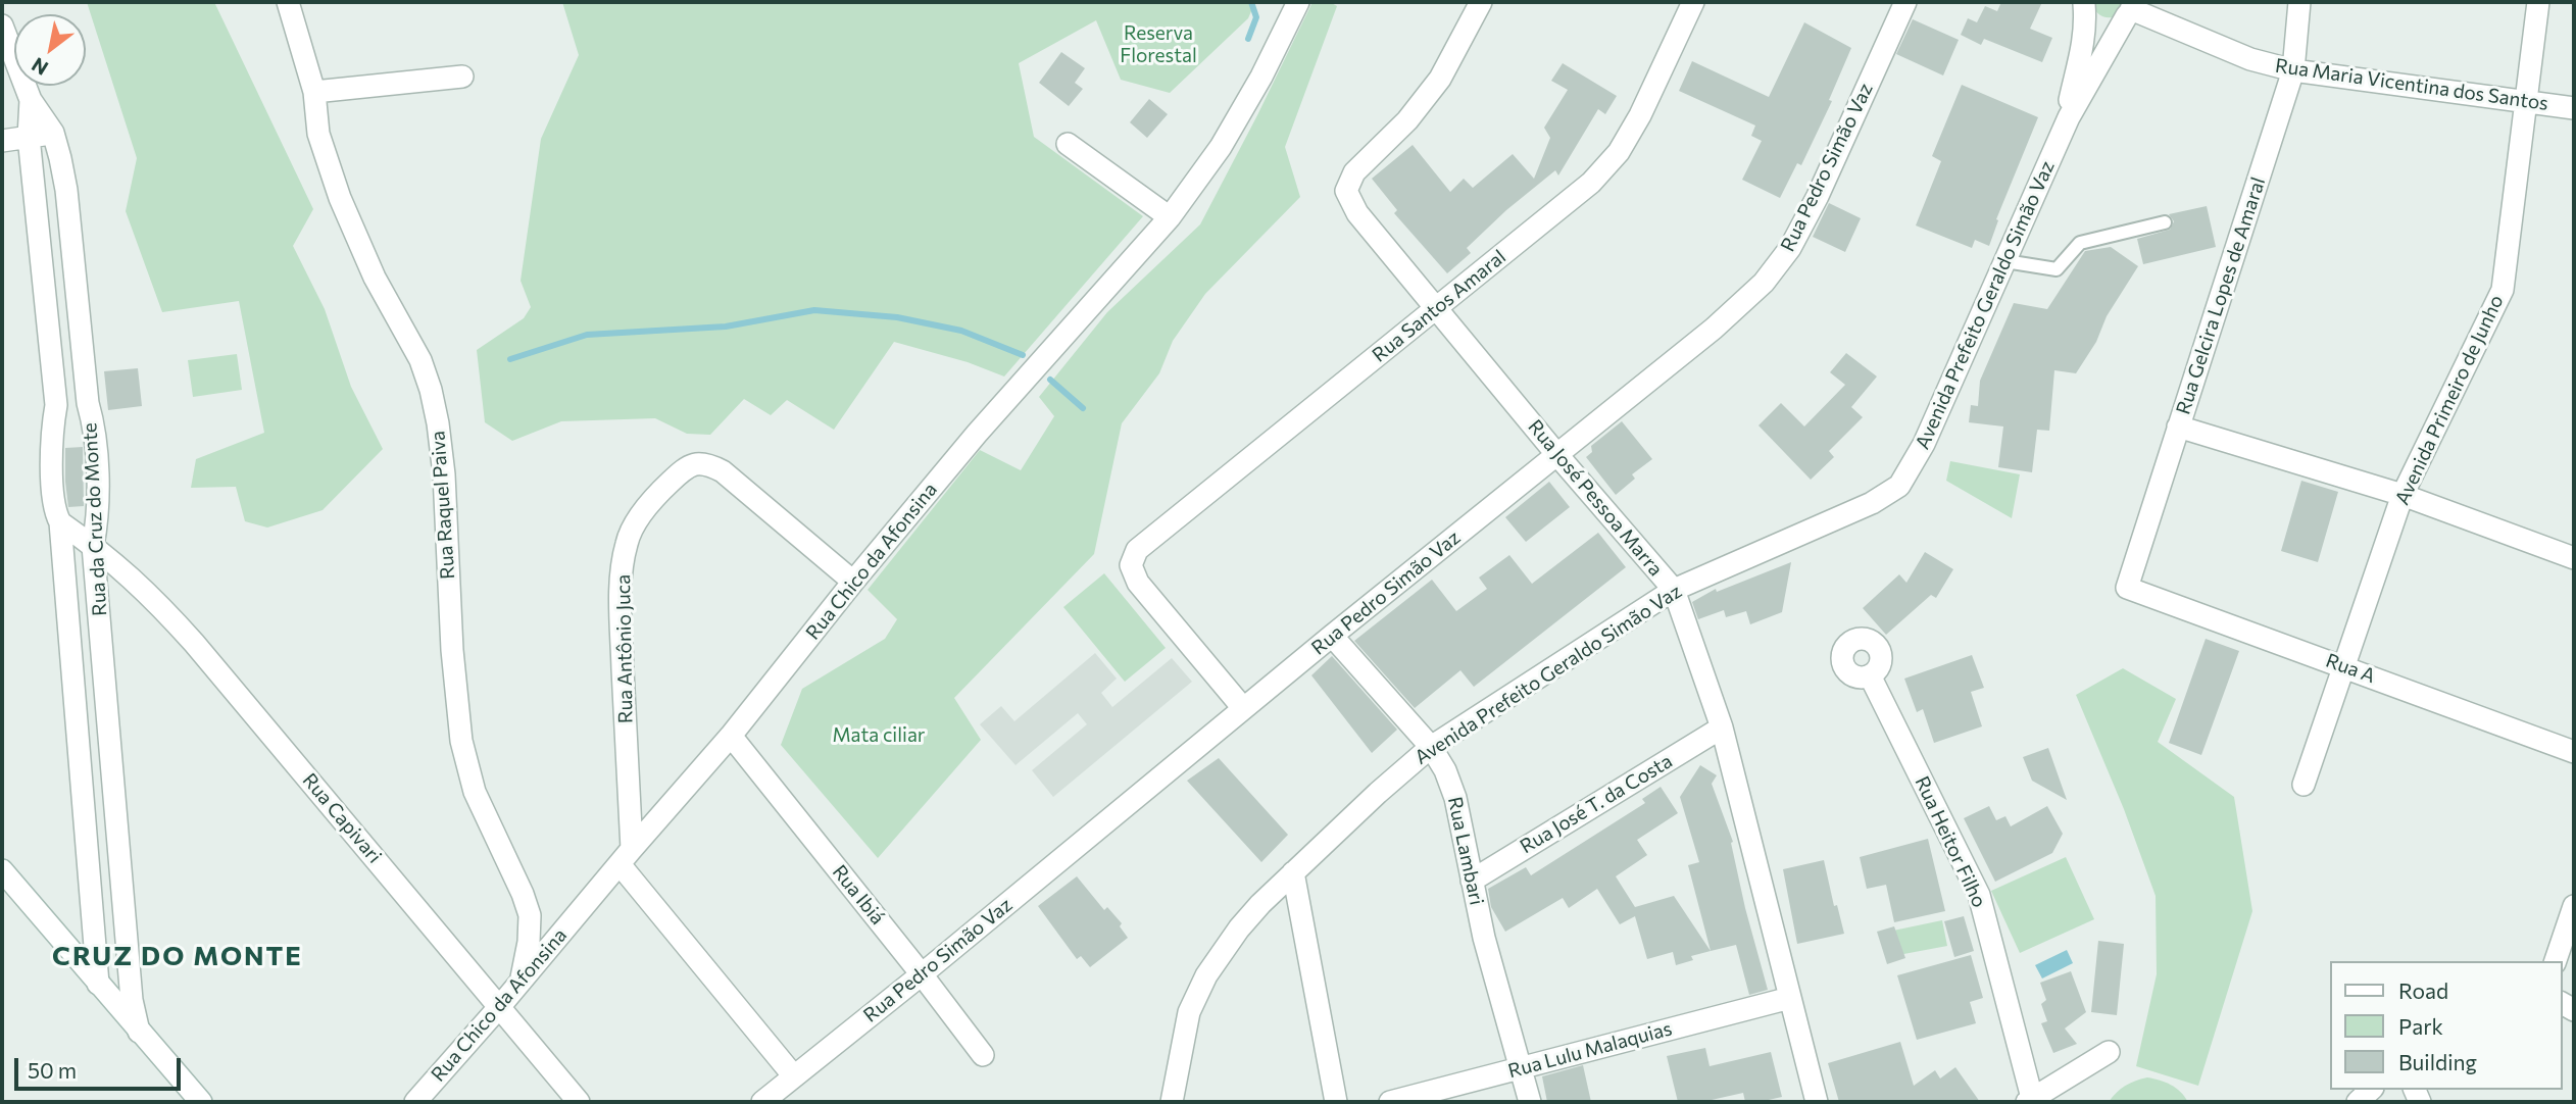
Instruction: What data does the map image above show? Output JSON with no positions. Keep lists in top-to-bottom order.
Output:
{
  "streets": {
    "street": [
      "Rua Maria Vicentina dos Santos",
      "Rua Pedro Simão Vaz",
      "Rua Gelcira Lopes de Amaral",
      "Avenida Prefeito Geraldo Simão Vaz",
      "Rua Santos Amaral",
      "Avenida Primeiro de Junho",
      "Rua José Pessoa Marra",
      "Rua Raquel Paiva",
      "Rua da Cruz do Monte",
      "Rua Chico da Afonsina",
      "Rua Antônio Juca",
      "Rua A",
      "Rua José T. da Costa",
      "Rua Capivari",
      "Rua Heitor Filho",
      "Rua Lambari",
      "Rua Ibiá",
      "Rua Lulu Malaquias"
    ]
  },
  "crossings": [
    ["Rua Maria Vicentina dos Santos", "Rua Gelcira Lopes de Amaral"],
    ["Rua Maria Vicentina dos Santos", "Avenida Primeiro de Junho"],
    ["Rua Pedro Simão Vaz", "Rua Santos Amaral"],
    ["Rua Pedro Simão Vaz", "Rua José Pessoa Marra"],
    ["Rua Pedro Simão Vaz", "Rua Lambari"],
    ["Rua Pedro Simão Vaz", "Rua Ibiá"],
    ["Rua Gelcira Lopes de Amaral", "Rua A"],
    ["Avenida Prefeito Geraldo Simão Vaz", "Rua José Pessoa Marra"],
    ["Avenida Prefeito Geraldo Simão Vaz", "Rua Lambari"],
    ["Rua Santos Amaral", "Rua José Pessoa Marra"],
    ["Avenida Primeiro de Junho", "Rua A"],
    ["Rua José Pessoa Marra", "Rua José T. da Costa"],
    ["Rua José Pessoa Marra", "Rua Lulu Malaquias"],
    ["Rua Raquel Paiva", "Rua Chico da Afonsina"],
    ["Rua da Cruz do Monte", "Rua Capivari"],
    ["Rua Chico da Afonsina", "Rua Antônio Juca"],
    ["Rua Chico da Afonsina", "Rua Capivari"],
    ["Rua Chico da Afonsina", "Rua Ibiá"],
    ["Rua José T. da Costa", "Rua Lambari"],
    ["Rua Lambari", "Rua Lulu Malaquias"]
  ],
  "districts": ["CRUZ DO MONTE"],
  "parks": ["Reserva Florestal", "Mata ciliar"],
  "legend": ["Road", "Park", "Building"],
  "scale_bar": "50 m",
  "north": "bottom left"
}
